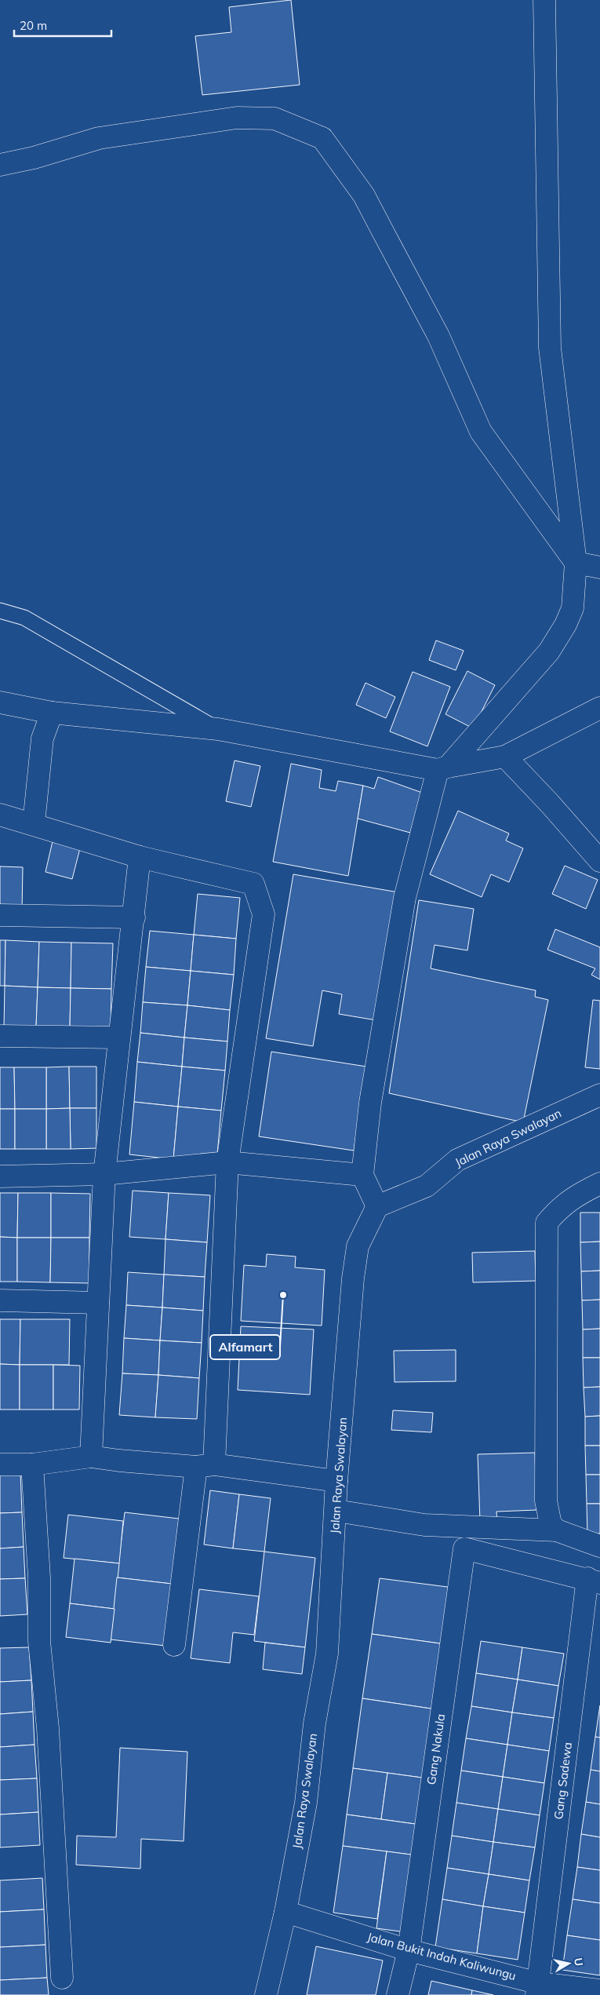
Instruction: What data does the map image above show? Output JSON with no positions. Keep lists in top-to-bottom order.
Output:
{
  "streets": {
    "street": [
      "Jalan Raya Swalayan",
      "Gang Nakula",
      "Gang Sadewa",
      "Jalan Bukit Indah Kaliwungu"
    ]
  },
  "crossings": [
    ["Jalan Raya Swalayan", "Jalan Bukit Indah Kaliwungu"],
    ["Gang Nakula", "Gang Sadewa"],
    ["Gang Nakula", "Jalan Bukit Indah Kaliwungu"],
    ["Gang Sadewa", "Jalan Bukit Indah Kaliwungu"]
  ],
  "places": ["Alfamart"],
  "scale_bar": "20 m",
  "north": "right"
}
